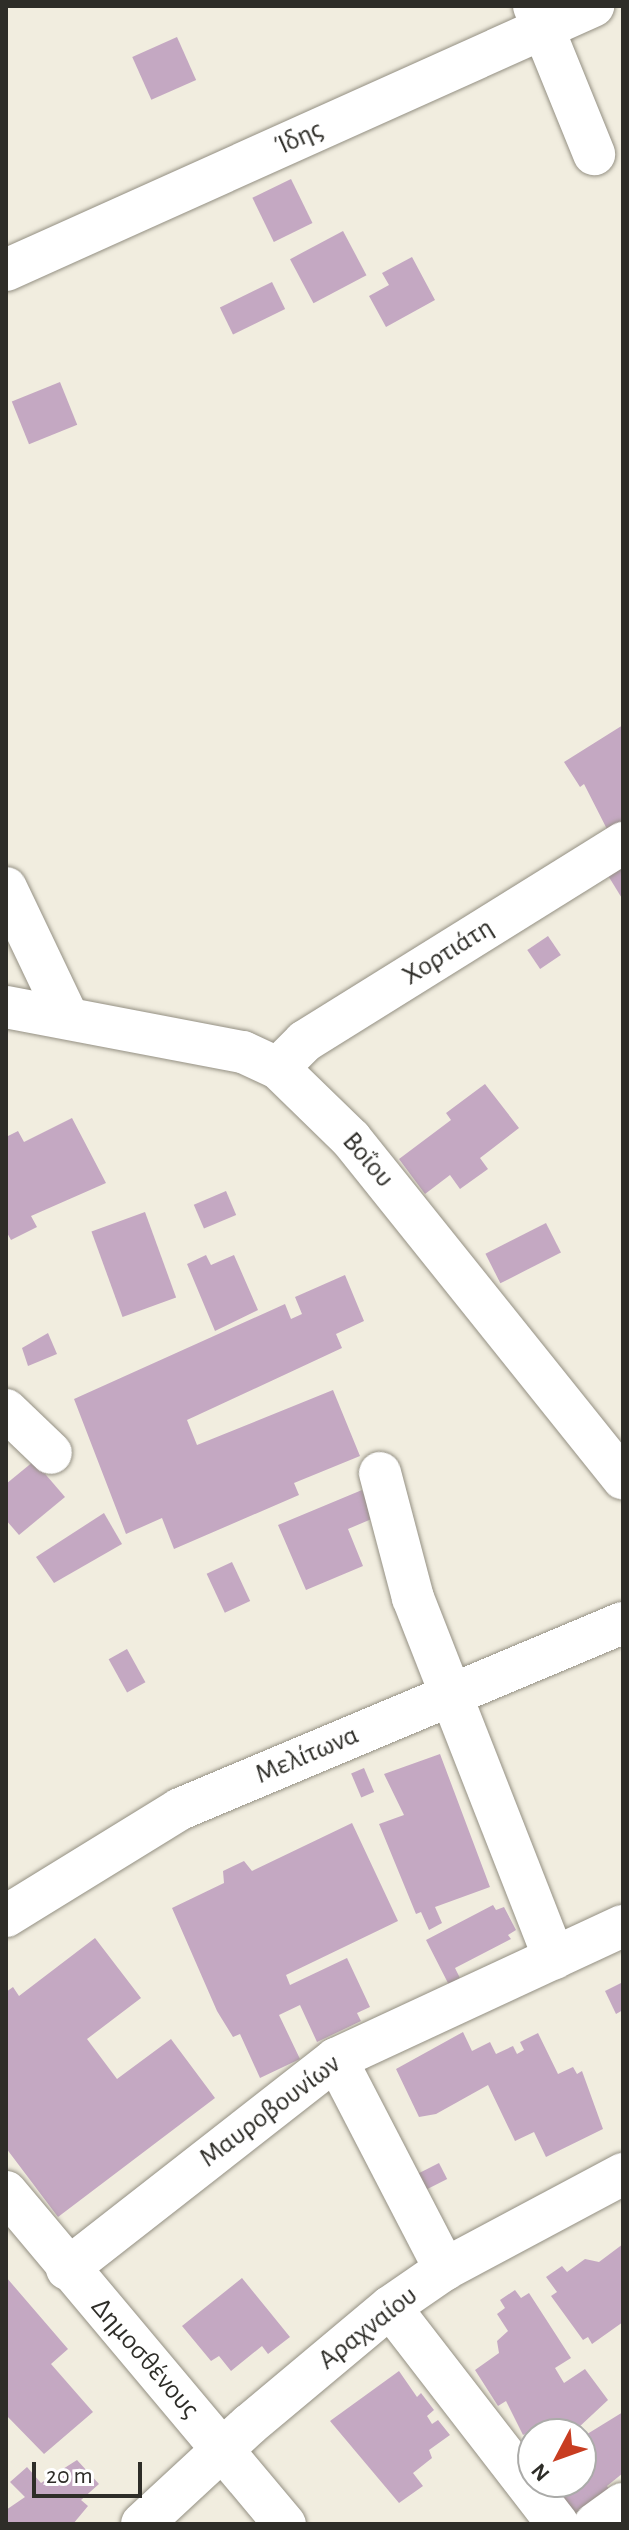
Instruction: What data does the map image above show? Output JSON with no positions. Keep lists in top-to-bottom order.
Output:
{
  "streets": {
    "street": [
      "Ίδης",
      "Χορτιάτη",
      "Βοΐου",
      "Μελίτωνα",
      "Μαυροβουνίων",
      "Αραχναίου",
      "Δημοσθένους"
    ]
  },
  "crossings": [
    ["Χορτιάτη", "Βοΐου"],
    ["Μαυροβουνίων", "Δημοσθένους"],
    ["Αραχναίου", "Δημοσθένους"]
  ],
  "scale_bar": "20 m",
  "north": "bottom left"
}
